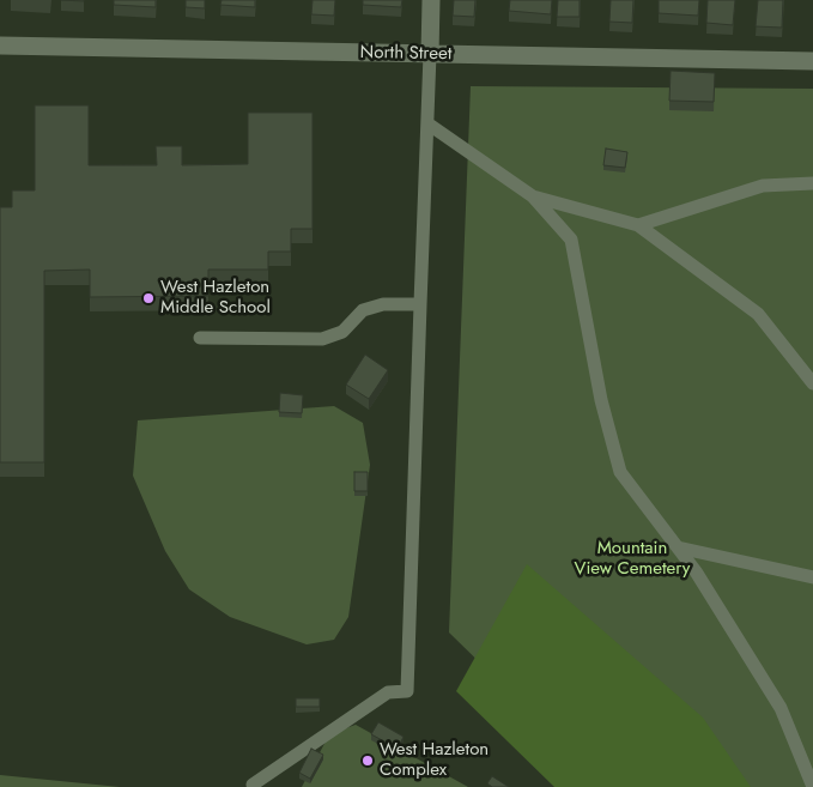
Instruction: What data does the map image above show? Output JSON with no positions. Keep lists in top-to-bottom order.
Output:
{
  "streets": {
    "street": ["North Street"]
  },
  "parks": ["Mountain View Cemetery"],
  "places": ["West Hazleton Middle School", "West Hazleton Complex"]
}
